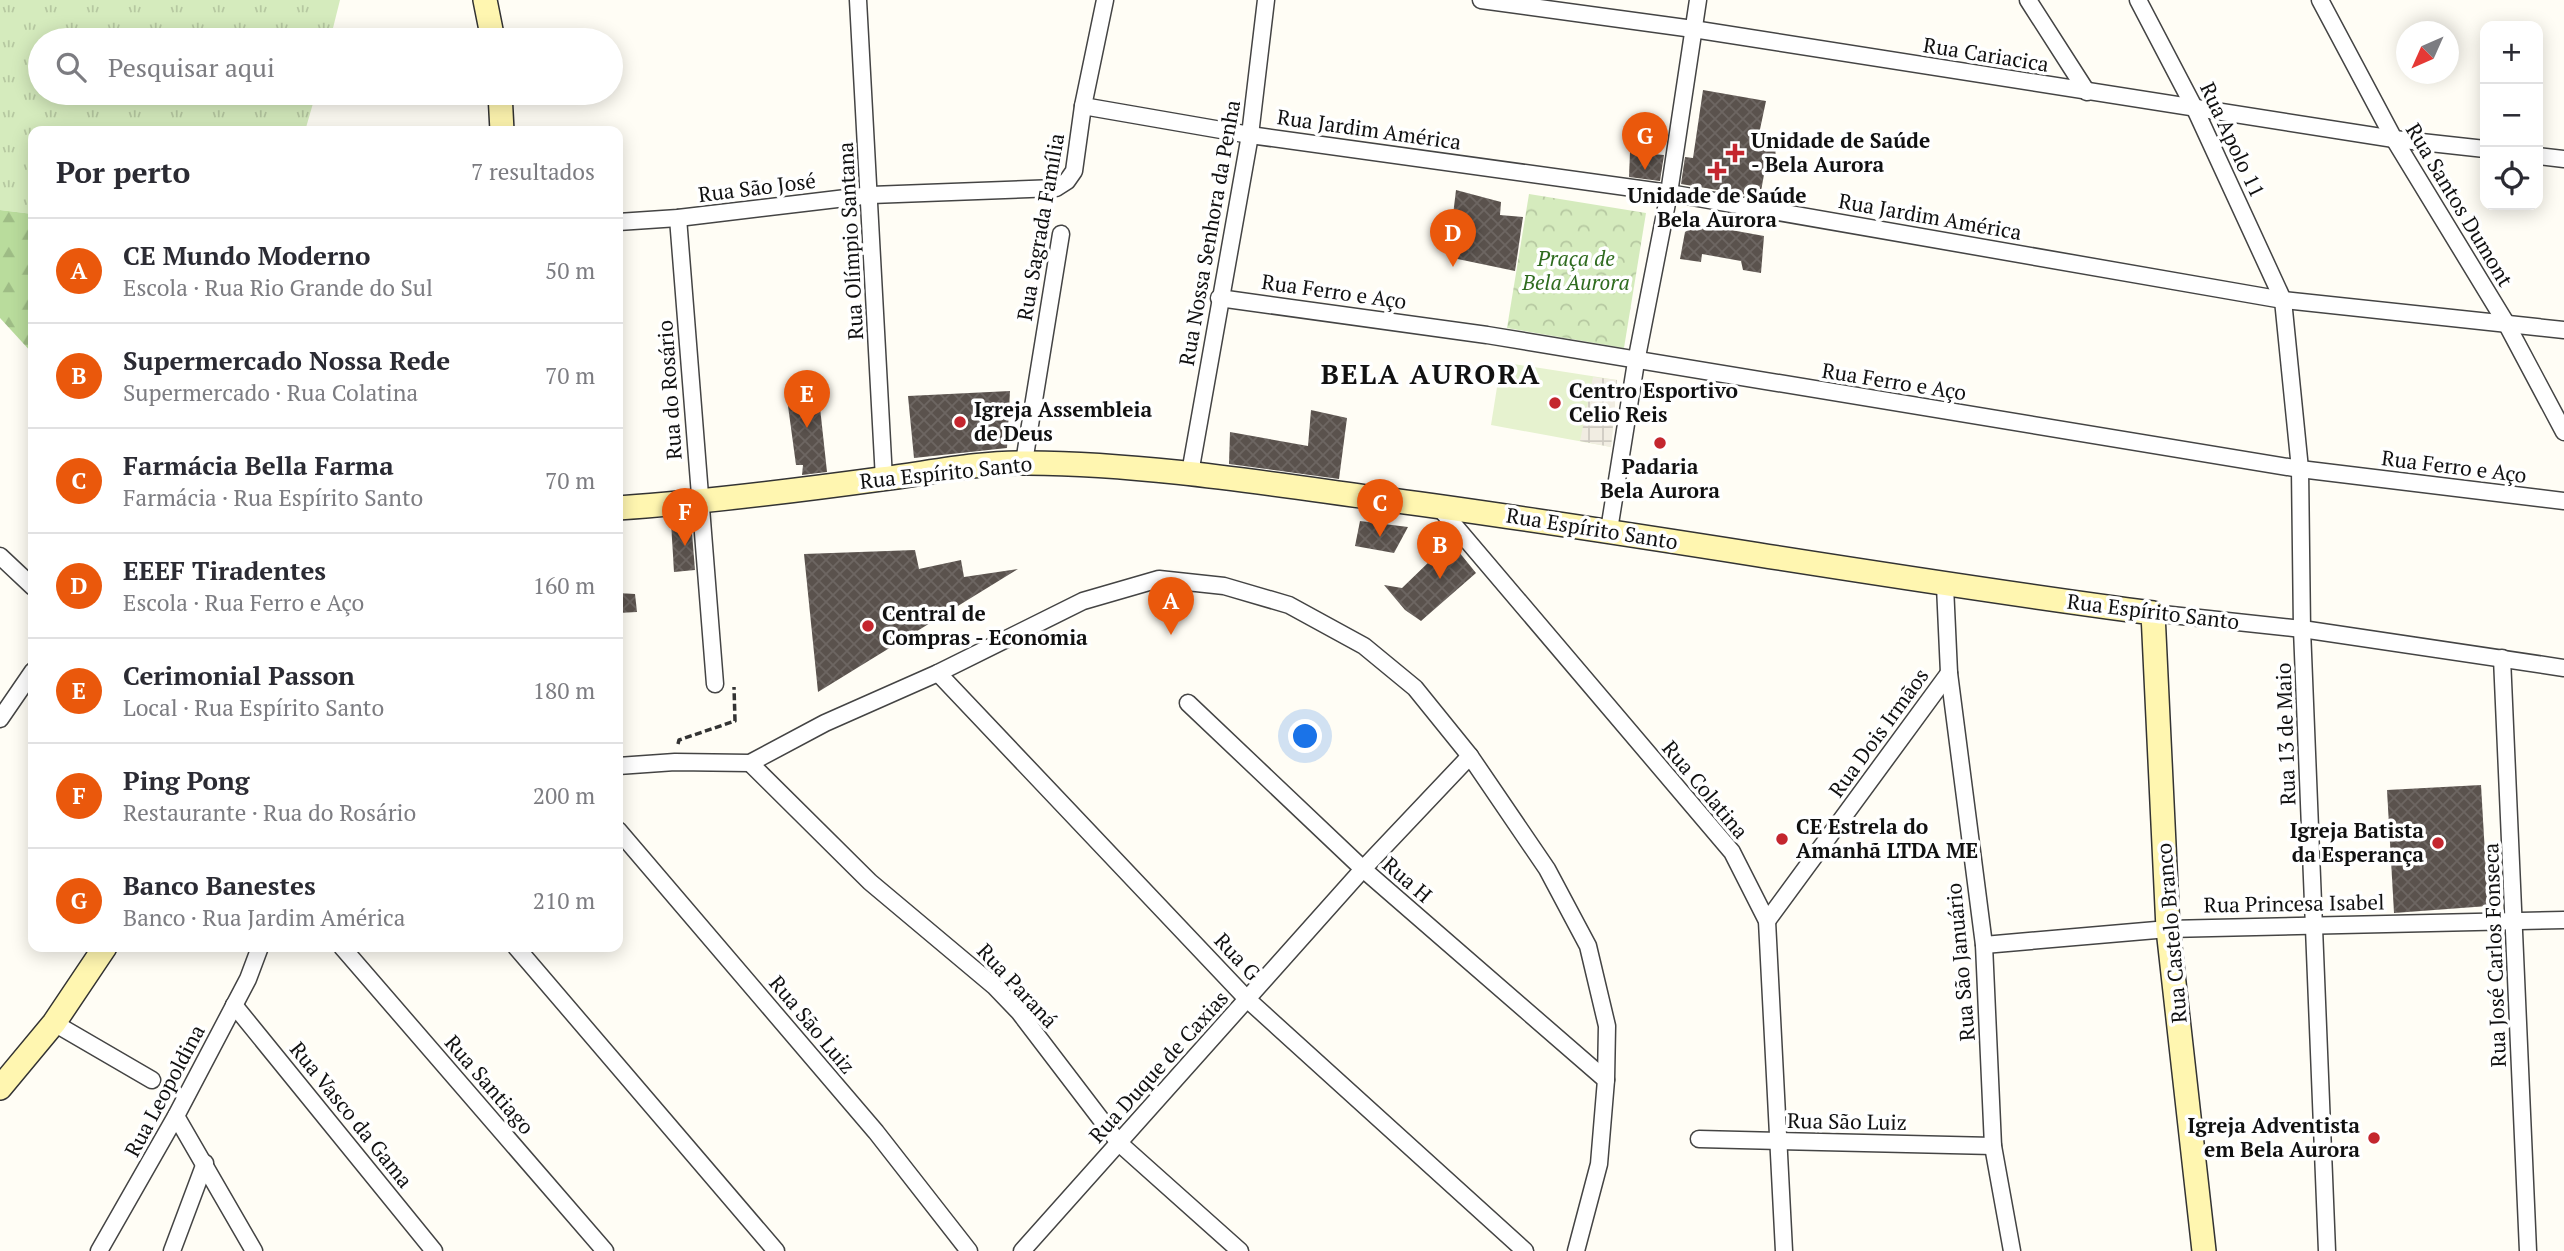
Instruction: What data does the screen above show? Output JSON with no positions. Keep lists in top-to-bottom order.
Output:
{
  "streets": {
    "street": [
      "Rua Cariacica",
      "Rua Jardim América",
      "Rua Apolo 11",
      "Rua São José",
      "Rua Santos Dumont",
      "Rua Sagrada Família",
      "Rua Nossa Senhora da Penha",
      "Rua Olímpio Santana",
      "Rua Ferro e Aço",
      "Rua do Rosário",
      "Rua Espírito Santo",
      "Rua Dois Irmãos",
      "Rua 13 de Maio",
      "Rua Colatina",
      "Rua H",
      "Rua Princesa Isabel",
      "Rua Castelo Branco",
      "Rua José Carlos Fonseca",
      "Rua G",
      "Rua São Januário",
      "Rua Paraná",
      "Rua São Luiz",
      "Rua Duque de Caxias",
      "Rua Santiago",
      "Rua Leopoldina",
      "Rua Vasco da Gama"
    ]
  },
  "crossings": [
    ["Rua Cariacica", "Rua Apolo 11"],
    ["Rua Cariacica", "Rua Santos Dumont"],
    ["Rua Jardim América", "Rua Apolo 11"],
    ["Rua Jardim América", "Rua Santos Dumont"],
    ["Rua Jardim América", "Rua Sagrada Família"],
    ["Rua Jardim América", "Rua Nossa Senhora da Penha"],
    ["Rua Jardim América", "Rua 13 de Maio"],
    ["Rua Apolo 11", "Rua 13 de Maio"],
    ["Rua São José", "Rua Sagrada Família"],
    ["Rua São José", "Rua Olímpio Santana"],
    ["Rua São José", "Rua do Rosário"],
    ["Rua Sagrada Família", "Rua Espírito Santo"],
    ["Rua Nossa Senhora da Penha", "Rua Ferro e Aço"],
    ["Rua Nossa Senhora da Penha", "Rua Espírito Santo"],
    ["Rua Olímpio Santana", "Rua Espírito Santo"],
    ["Rua Ferro e Aço", "Rua 13 de Maio"],
    ["Rua do Rosário", "Rua Espírito Santo"],
    ["Rua Espírito Santo", "Rua 13 de Maio"],
    ["Rua Espírito Santo", "Rua Colatina"],
    ["Rua Espírito Santo", "Rua Castelo Branco"],
    ["Rua Espírito Santo", "Rua José Carlos Fonseca"],
    ["Rua Espírito Santo", "Rua São Januário"],
    ["Rua Dois Irmãos", "Rua Colatina"],
    ["Rua Dois Irmãos", "Rua São Januário"],
    ["Rua 13 de Maio", "Rua Princesa Isabel"],
    ["Rua Colatina", "Rua São Luiz"],
    ["Rua H", "Rua Duque de Caxias"],
    ["Rua Princesa Isabel", "Rua Castelo Branco"],
    ["Rua Princesa Isabel", "Rua José Carlos Fonseca"],
    ["Rua Princesa Isabel", "Rua São Januário"],
    ["Rua G", "Rua Duque de Caxias"],
    ["Rua São Januário", "Rua São Luiz"],
    ["Rua Paraná", "Rua Duque de Caxias"],
    ["Rua Leopoldina", "Rua Vasco da Gama"]
  ],
  "districts": ["BELA AURORA"],
  "parks": ["Praça de Bela Aurora"],
  "places": {
    "health": ["Unidade de Saúde - Bela Aurora", "Unidade de Saúde Bela Aurora"],
    "other": [
      "Centro Esportivo Celio Reis",
      "Igreja Assembleia de Deus",
      "Padaria Bela Aurora",
      "Central de Compras - Economia",
      "CE Estrela do Amanhã LTDA ME",
      "Igreja Batista da Esperança",
      "Igreja Adventista em Bela Aurora"
    ]
  },
  "north": "bottom left",
  "page": {
    "map_buttons": ["+", "−"],
    "search": "Pesquisar aqui",
    "pins": [
      "G",
      "D",
      "E",
      "C",
      "F",
      "B",
      "A"
    ],
    "heading": ["Por perto", "7 resultados"],
    "list": [
      {
        "mark": "A",
        "name": "CE Mundo Moderno",
        "note": "Escola · Rua Rio Grande do Sul",
        "value": "50 m"
      },
      {
        "mark": "B",
        "name": "Supermercado Nossa Rede",
        "note": "Supermercado · Rua Colatina",
        "value": "70 m"
      },
      {
        "mark": "C",
        "name": "Farmácia Bella Farma",
        "note": "Farmácia · Rua Espírito Santo",
        "value": "70 m"
      },
      {
        "mark": "D",
        "name": "EEEF Tiradentes",
        "note": "Escola · Rua Ferro e Aço",
        "value": "160 m"
      },
      {
        "mark": "E",
        "name": "Cerimonial Passon",
        "note": "Local · Rua Espírito Santo",
        "value": "180 m"
      },
      {
        "mark": "F",
        "name": "Ping Pong",
        "note": "Restaurante · Rua do Rosário",
        "value": "200 m"
      },
      {
        "mark": "G",
        "name": "Banco Banestes",
        "note": "Banco · Rua Jardim América",
        "value": "210 m"
      }
    ]
  }
}
